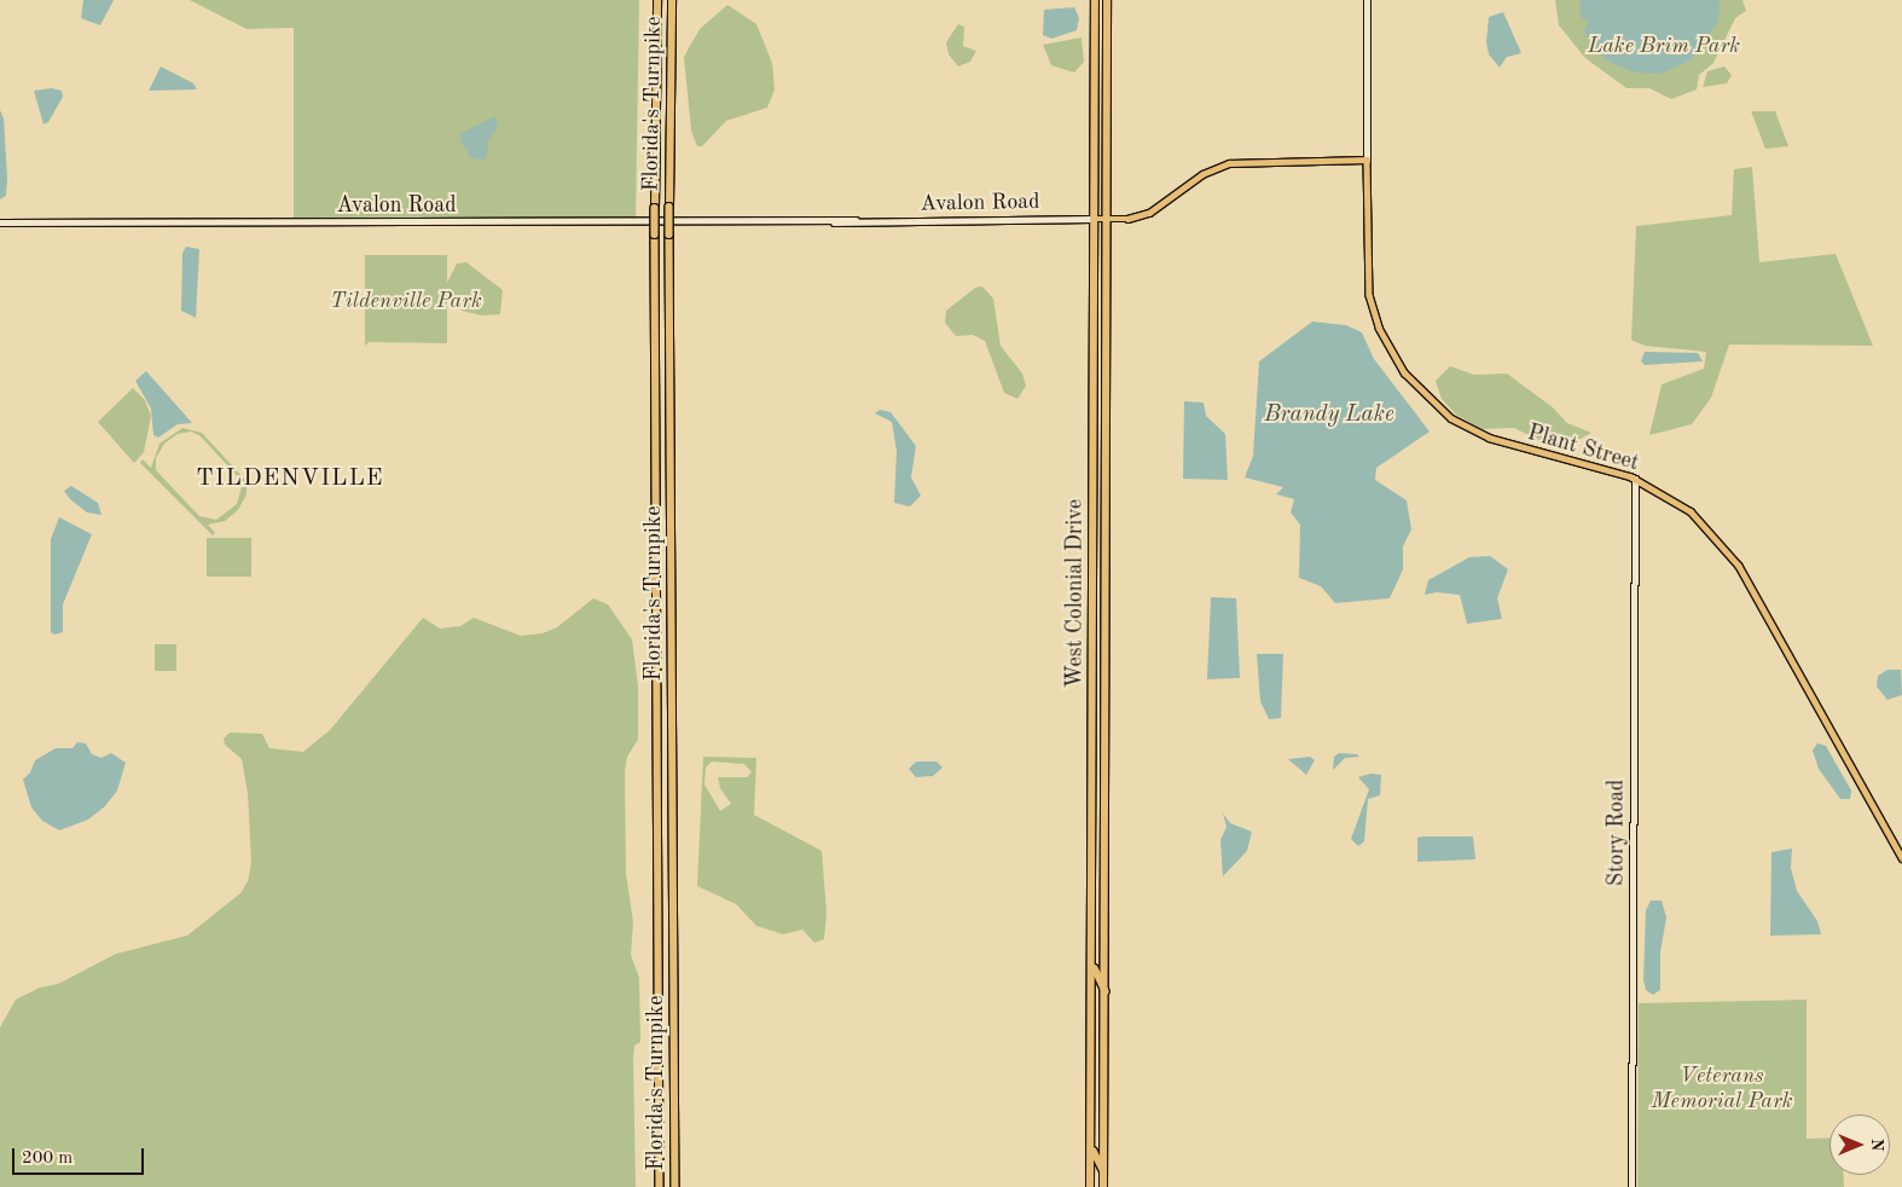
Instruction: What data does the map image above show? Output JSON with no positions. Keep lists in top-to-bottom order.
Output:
{
  "streets": {
    "highway": ["Florida's Turnpike", "West Colonial Drive"],
    "main road": ["Avalon Road", "Plant Street", "Story Road"]
  },
  "crossings": [
    ["Avalon Road", "Plant Street"],
    ["Avalon Road", "West Colonial Drive"],
    ["Plant Street", "Story Road"]
  ],
  "districts": ["TILDENVILLE"],
  "water": ["Brandy Lake"],
  "parks": ["Lake Brim Park", "Tildenville Park", "Veterans Memorial Park"],
  "scale_bar": "200 m",
  "north": "right"
}
